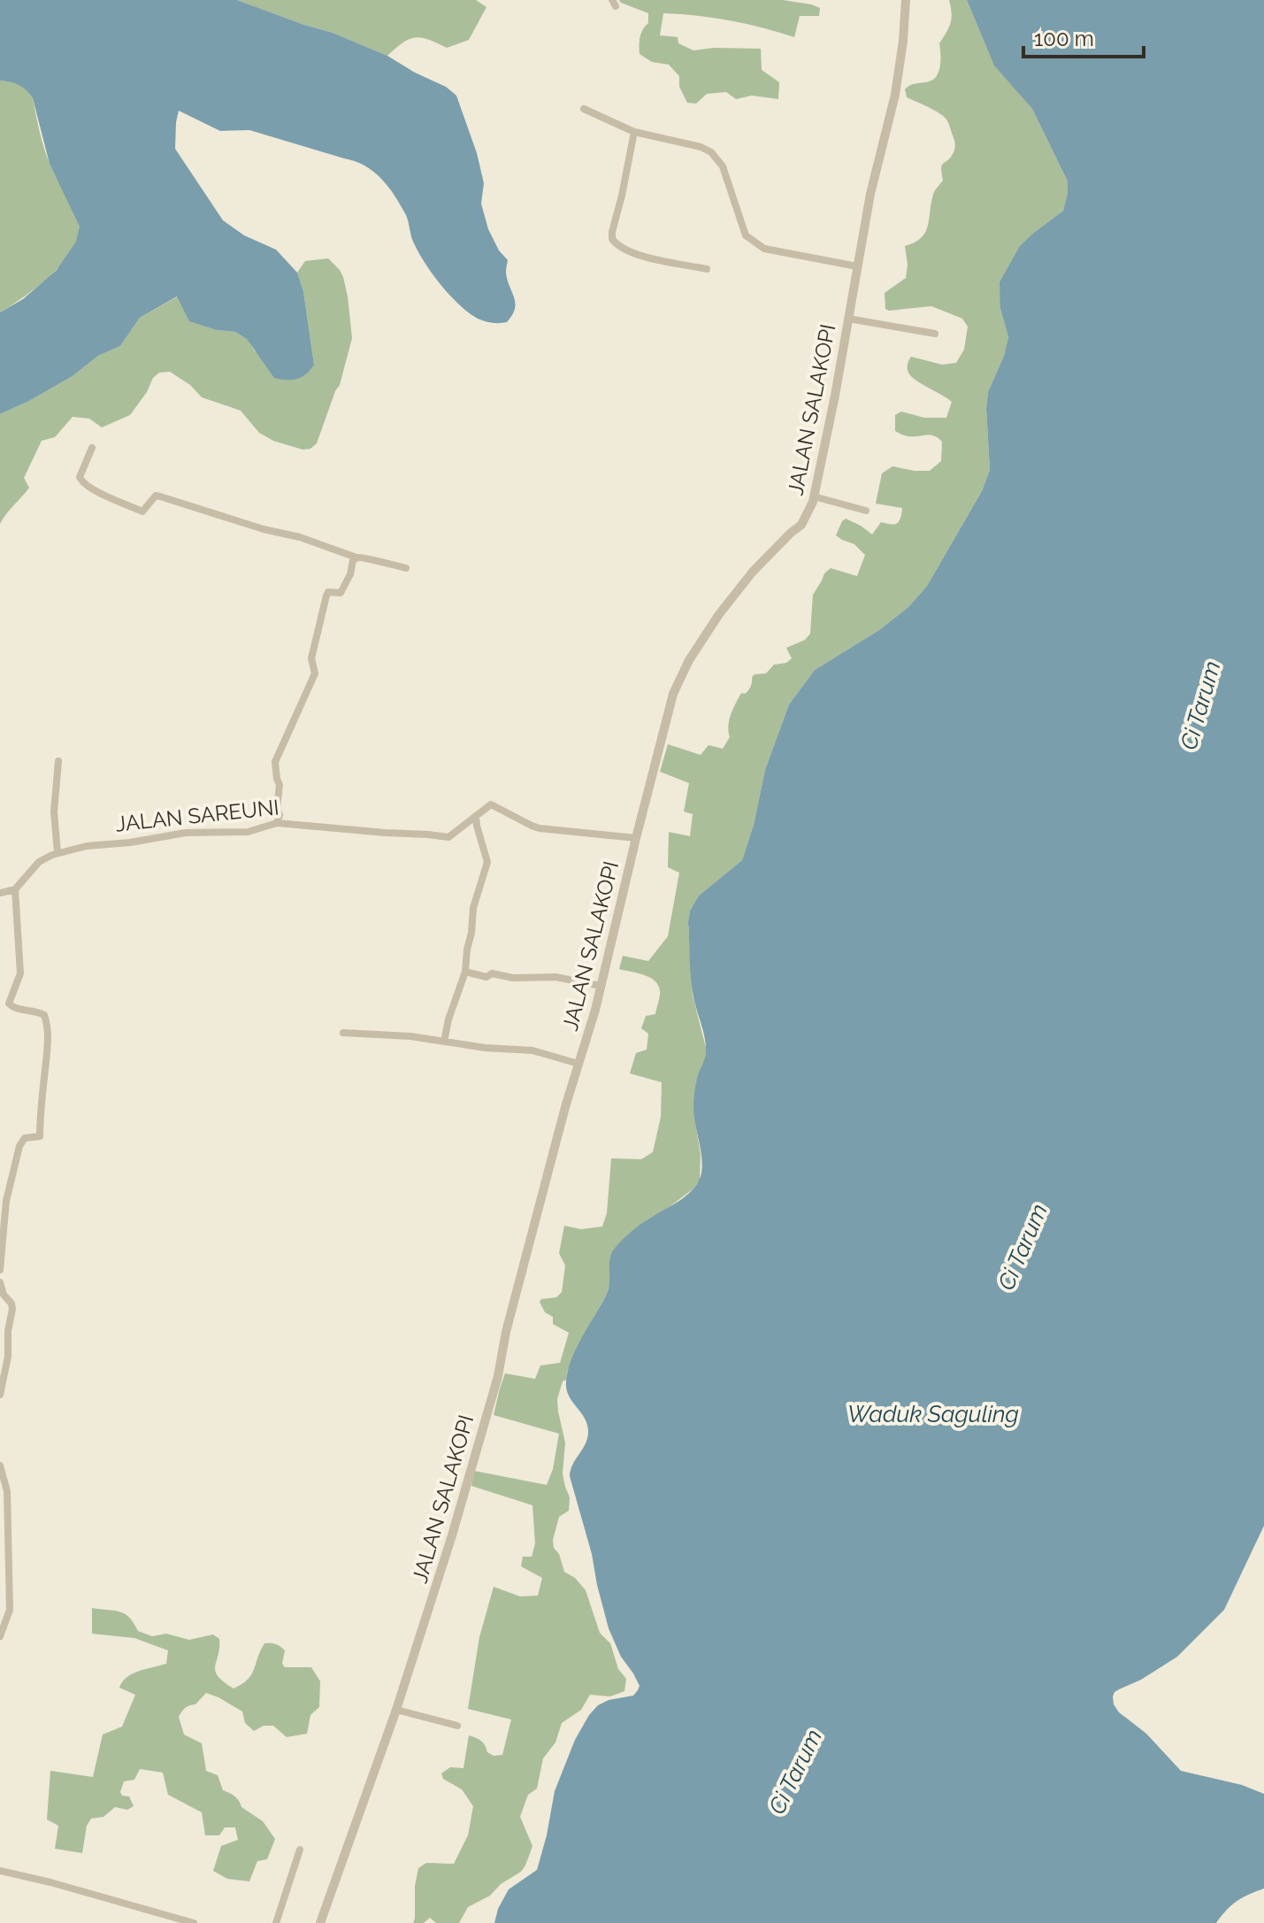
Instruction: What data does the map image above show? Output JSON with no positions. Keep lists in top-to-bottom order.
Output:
{
  "streets": {
    "street": ["JALAN SALAKOPI", "JALAN SAREUNI"]
  },
  "crossings": [
    ["JALAN SALAKOPI", "JALAN SAREUNI"]
  ],
  "water": ["Ci Tarum", "Waduk Saguling"],
  "scale_bar": "100 m"
}
